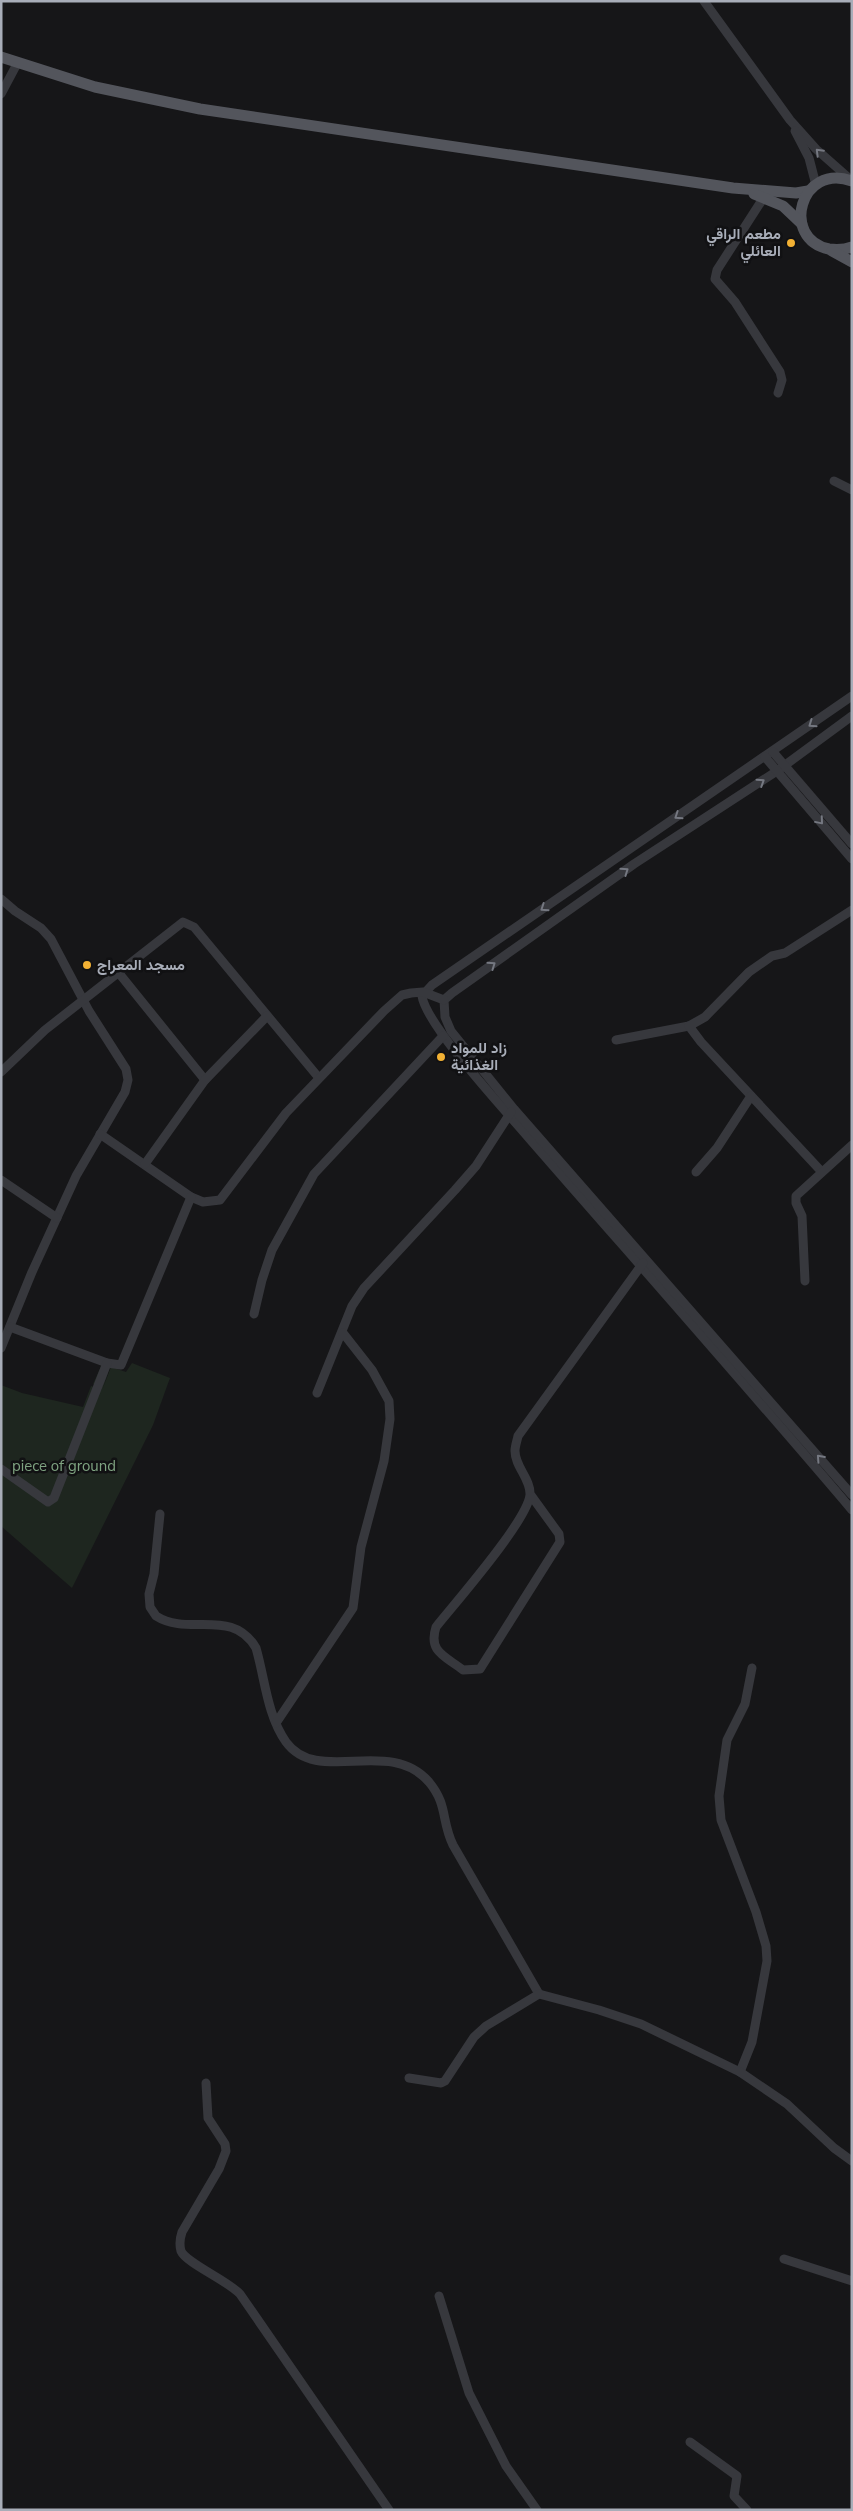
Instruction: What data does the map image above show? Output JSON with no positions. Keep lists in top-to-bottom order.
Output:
{
  "parks": ["piece of ground"],
  "places": ["مطعم الراقي العائلي", "مسجد المعراج", "زاد للمواد الغذائية"]
}
